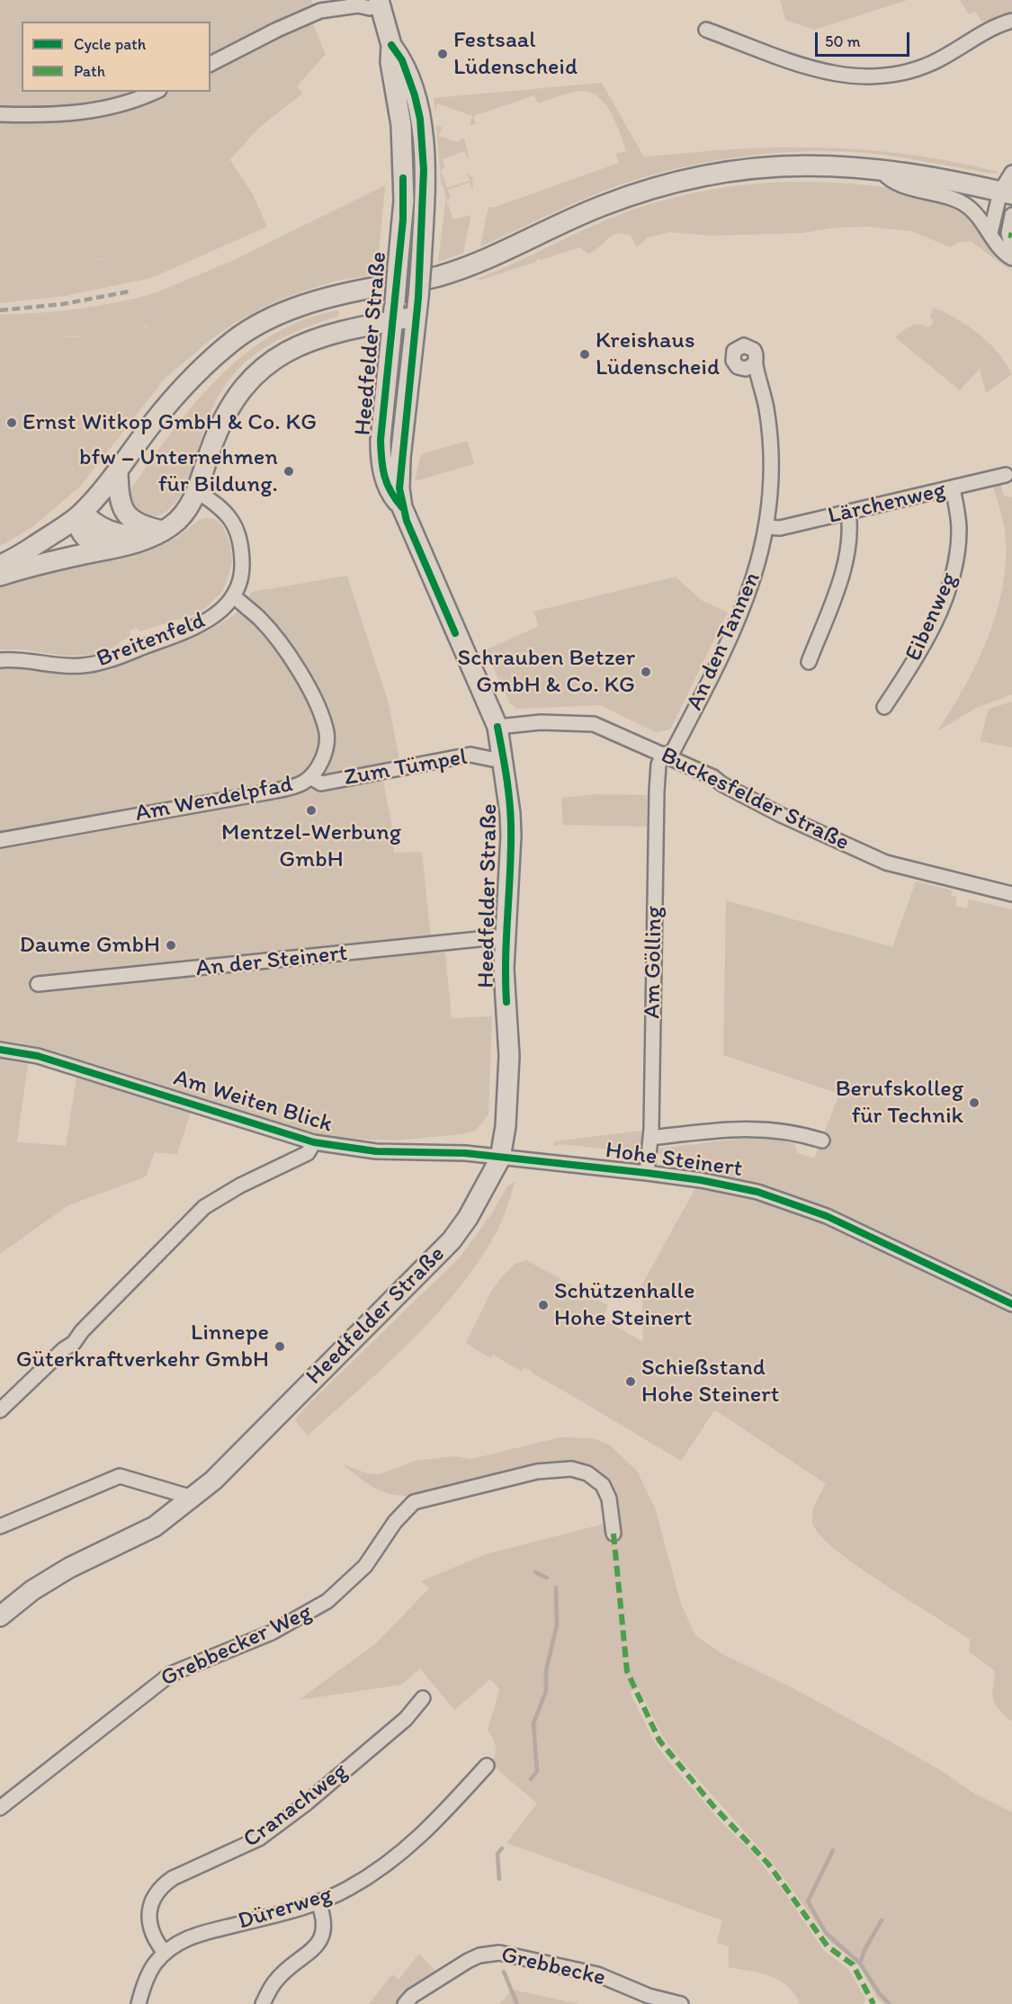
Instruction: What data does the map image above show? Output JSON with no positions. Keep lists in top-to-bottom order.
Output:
{
  "streets": {
    "main road": ["Heedfelder Straße"],
    "street": [
      "Lärchenweg",
      "Eibenweg",
      "Breitenfeld",
      "An den Tannen",
      "Zum Tümpel",
      "Am Wendelpfad",
      "Buckesfelder Straße",
      "An der Steinert",
      "Am Gölling",
      "Am Weiten Blick",
      "Hohe Steinert",
      "Grebbecker Weg",
      "Cranachweg",
      "Dürerweg",
      "Grebbecke"
    ]
  },
  "crossings": [
    ["Heedfelder Straße", "Zum Tümpel"],
    ["Heedfelder Straße", "Buckesfelder Straße"],
    ["Heedfelder Straße", "An der Steinert"],
    ["Heedfelder Straße", "Am Weiten Blick"],
    ["Heedfelder Straße", "Hohe Steinert"],
    ["Lärchenweg", "Eibenweg"],
    ["Lärchenweg", "An den Tannen"],
    ["Breitenfeld", "Am Wendelpfad"],
    ["An den Tannen", "Buckesfelder Straße"],
    ["An den Tannen", "Am Gölling"],
    ["Zum Tümpel", "Am Wendelpfad"],
    ["Buckesfelder Straße", "Am Gölling"],
    ["Am Gölling", "Hohe Steinert"],
    ["Am Weiten Blick", "Hohe Steinert"],
    ["Cranachweg", "Dürerweg"]
  ],
  "places": [
    "Festsaal Lüdenscheid",
    "Kreishaus Lüdenscheid",
    "Ernst Witkop GmbH & Co. KG",
    "bfw – Unternehmen für Bildung.",
    "Schrauben Betzer GmbH & Co. KG",
    "Mentzel-Werbung GmbH",
    "Daume GmbH",
    "Berufskolleg für Technik",
    "Schützenhalle Hohe Steinert",
    "Linnepe Güterkraftverkehr GmbH",
    "Schießstand Hohe Steinert"
  ],
  "legend": ["Cycle path", "Path"],
  "scale_bar": "50 m"
}
